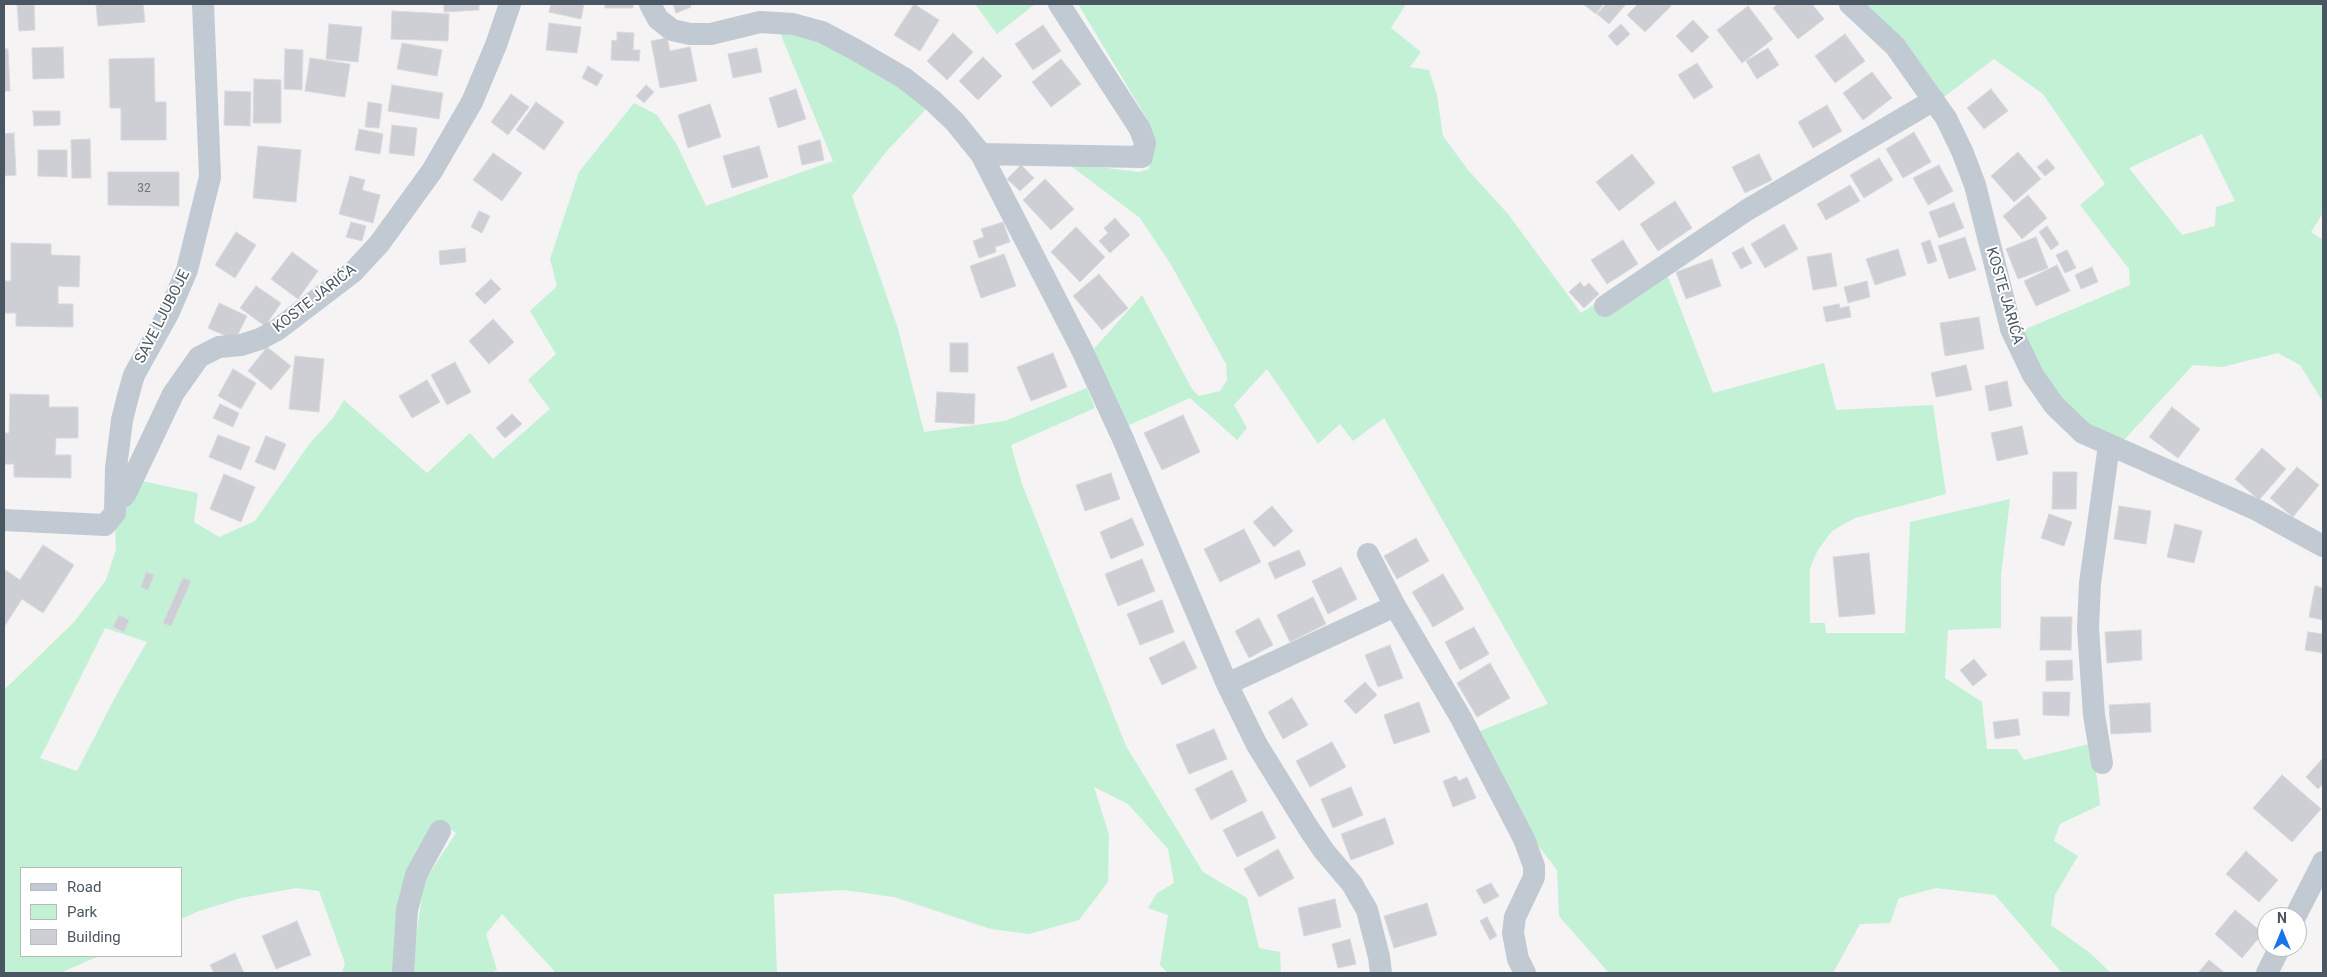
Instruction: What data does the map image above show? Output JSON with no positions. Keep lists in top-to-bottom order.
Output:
{
  "streets": {
    "street": ["KOSTE JARIĆA", "SAVE LJUBOJE"]
  },
  "crossings": [
    ["KOSTE JARIĆA", "SAVE LJUBOJE"]
  ],
  "house_numbers": ["32"],
  "legend": ["Road", "Park", "Building"],
  "north": "top"
}
